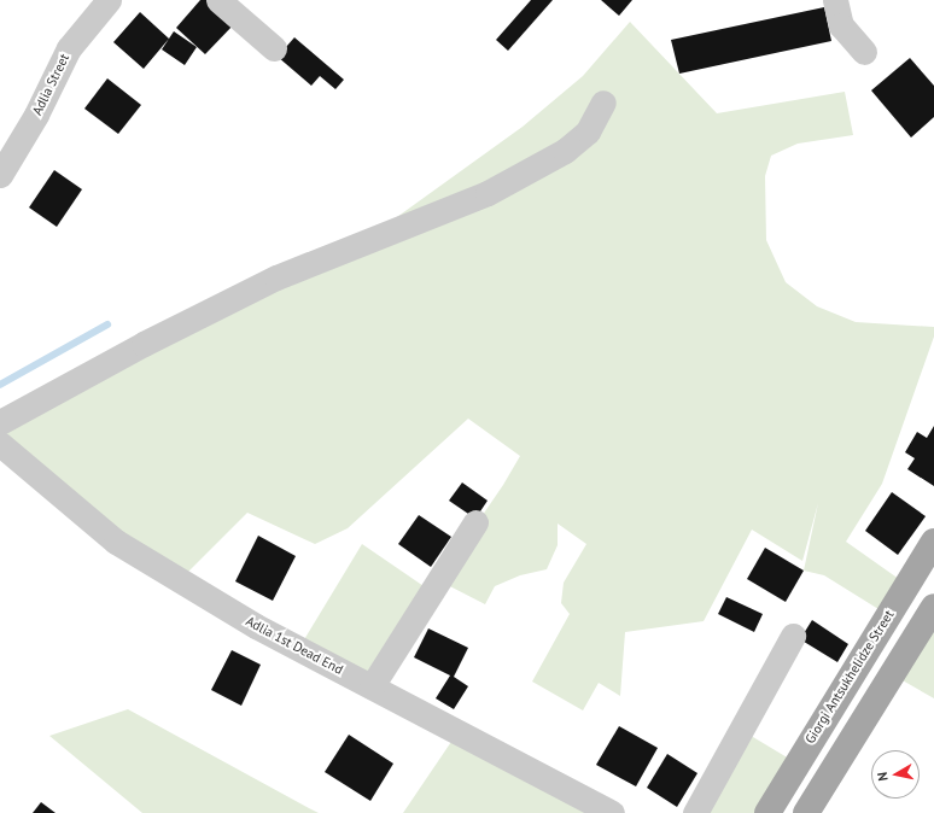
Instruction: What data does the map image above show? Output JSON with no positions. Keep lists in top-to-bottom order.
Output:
{
  "streets": {
    "main road": ["Giorgi Antsukhelidze Street"],
    "street": ["Adlia Street", "Adlia 1st Dead End"]
  },
  "north": "left"
}
